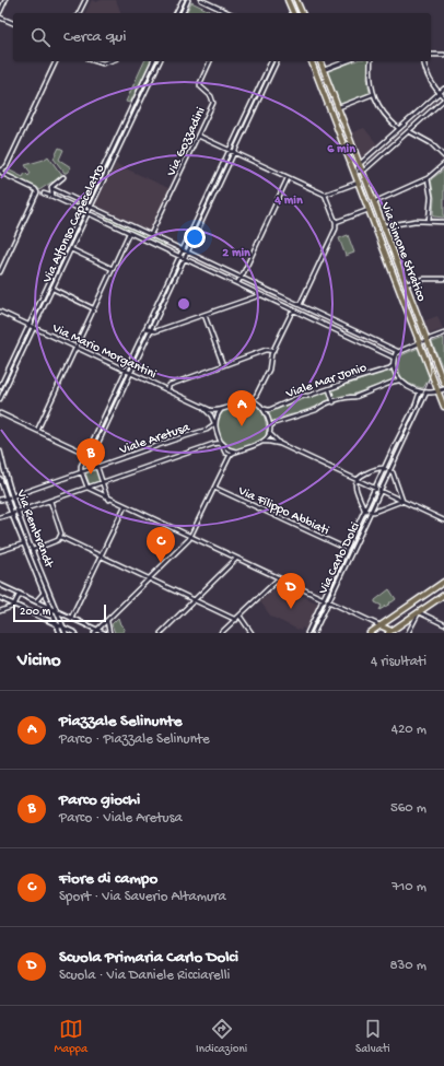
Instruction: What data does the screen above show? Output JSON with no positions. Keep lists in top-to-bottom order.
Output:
{
  "streets": {
    "main road": ["Via Simone Stratico"],
    "street": [
      "Via Gozzadini",
      "Via Alfonso Capecelatro",
      "Via Mario Morgantini",
      "Viale Mar Jonio",
      "Viale Aretusa",
      "Via Filippo Abbiati",
      "Via Rembrandt",
      "Via Carlo Dolci"
    ]
  },
  "crossings": [
    ["Via Alfonso Capecelatro", "Via Mario Morgantini"],
    ["Via Mario Morgantini", "Viale Mar Jonio"],
    ["Via Mario Morgantini", "Viale Aretusa"],
    ["Viale Mar Jonio", "Viale Aretusa"],
    ["Viale Aretusa", "Via Rembrandt"],
    ["Via Filippo Abbiati", "Via Carlo Dolci"]
  ],
  "scale_bar": "200 m",
  "page": {
    "search": "Cerca qui",
    "pins": [
      "A",
      "B",
      "C",
      "D"
    ],
    "scale": "200 m",
    "heading": ["Vicino", "4 risultati"],
    "list": [
      {
        "mark": "A",
        "name": "Piazzale Selinunte",
        "note": "Parco · Piazzale Selinunte",
        "value": "420 m"
      },
      {
        "mark": "B",
        "name": "Parco giochi",
        "note": "Parco · Viale Aretusa",
        "value": "560 m"
      },
      {
        "mark": "C",
        "name": "Fiore di campo",
        "note": "Sport · Via Saverio Altamura",
        "value": "710 m"
      },
      {
        "mark": "D",
        "name": "Scuola Primaria Carlo Dolci",
        "note": "Scuola · Via Daniele Ricciarelli",
        "value": "830 m"
      }
    ],
    "nav": ["Mappa", "Indicazioni", "Salvati"]
  },
  "rings": ["6 min", "4 min", "2 min"]
}
